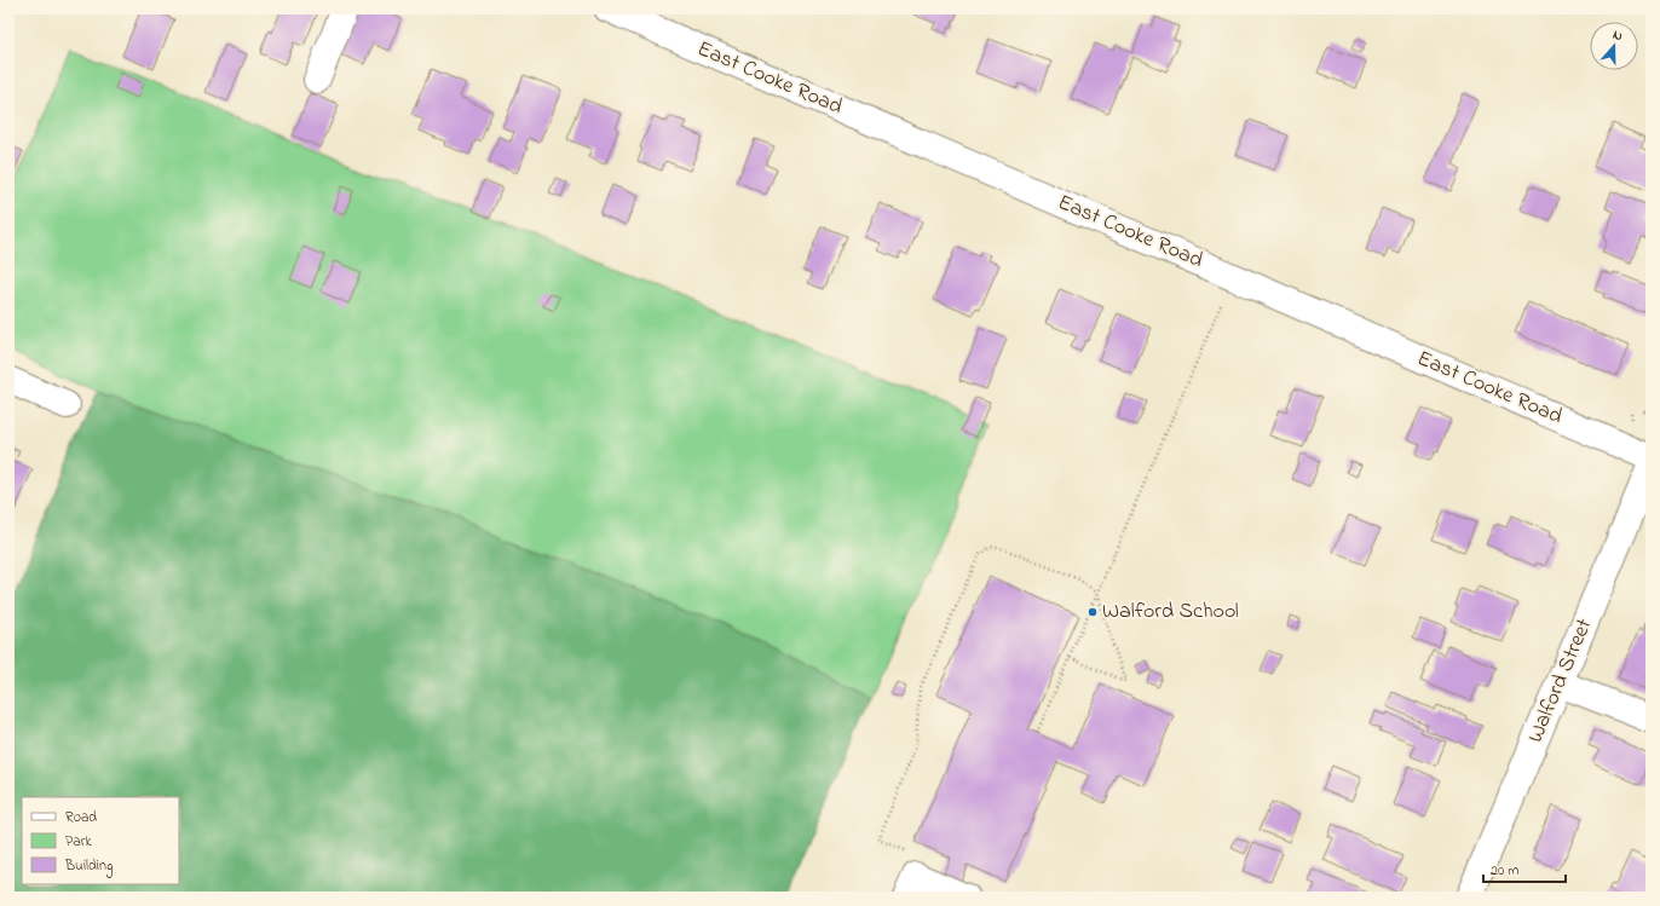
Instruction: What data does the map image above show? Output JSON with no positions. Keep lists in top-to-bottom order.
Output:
{
  "streets": {
    "street": ["East Cooke Road", "Walford Street"]
  },
  "places": ["Walford School"],
  "legend": ["Road", "Park", "Building"],
  "scale_bar": "20 m",
  "north": "top"
}
